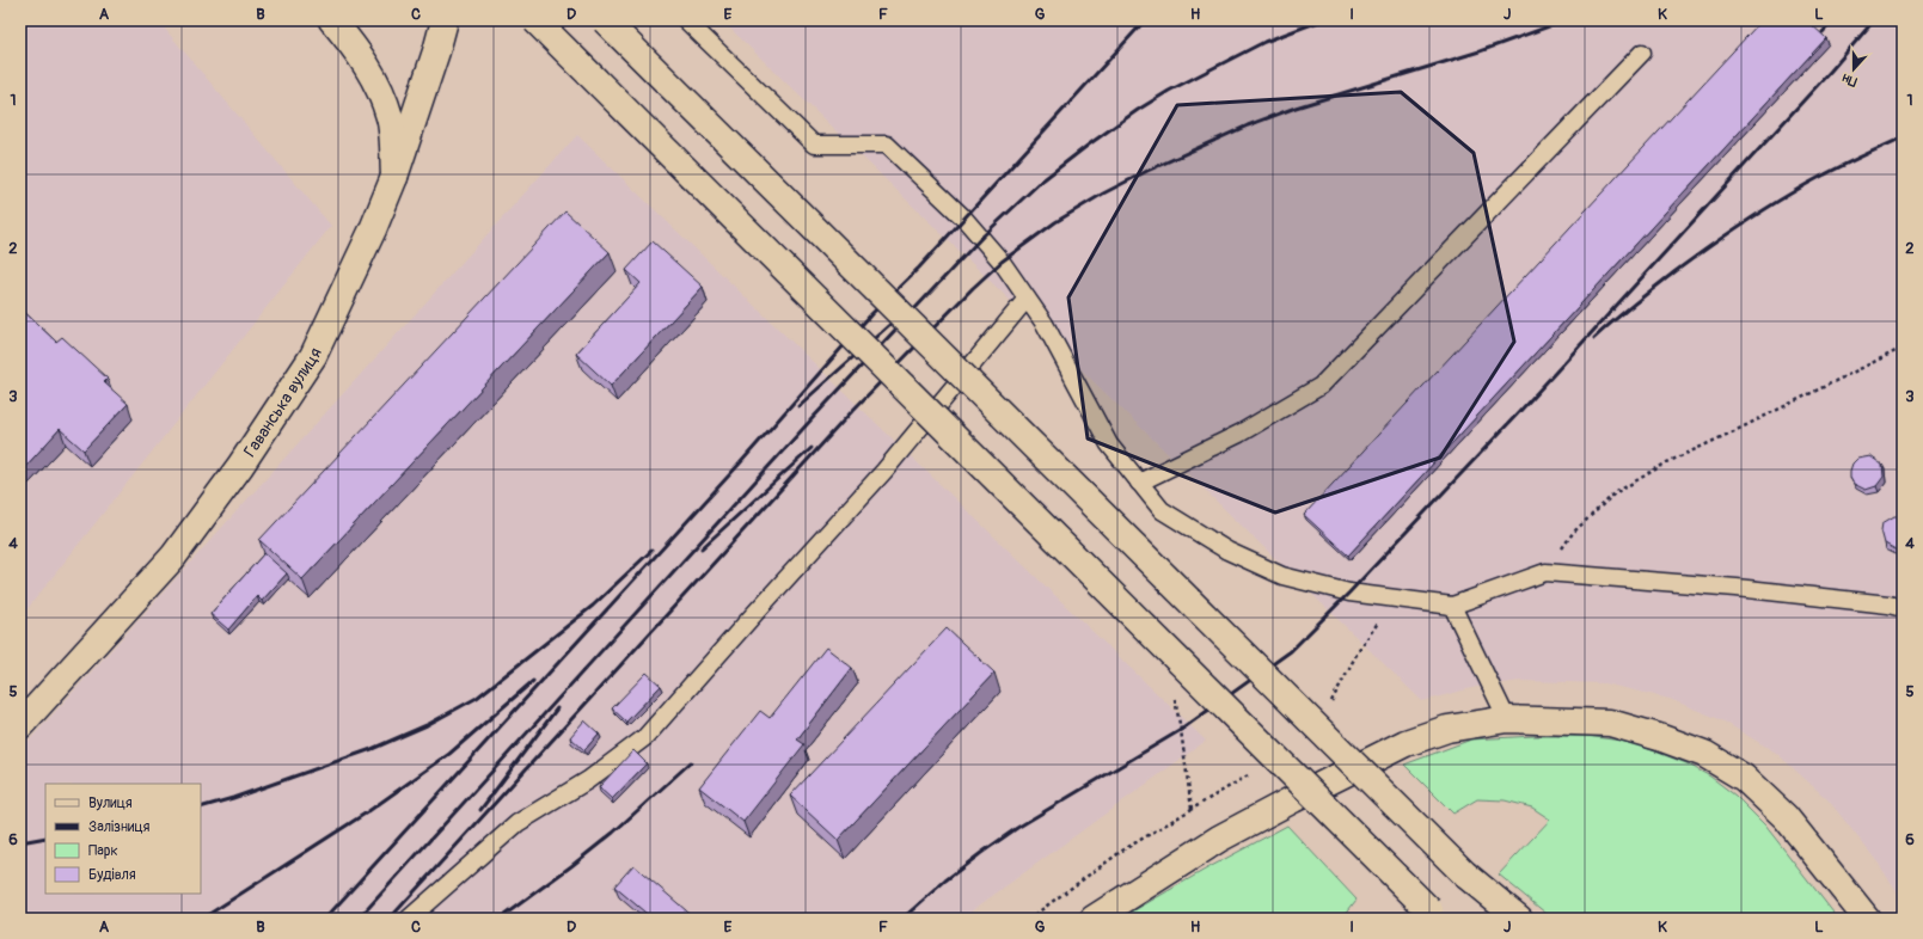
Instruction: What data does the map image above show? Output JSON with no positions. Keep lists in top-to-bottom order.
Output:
{
  "streets": {
    "main road": ["Гаванська вулиця"]
  },
  "legend": [
    "Вулиця",
    "Залізниця",
    "Парк",
    "Будівля"
  ],
  "north": "bottom",
  "grid": {
    "columns": [
      "A",
      "B",
      "C",
      "D",
      "E",
      "F",
      "G",
      "H",
      "I",
      "J",
      "K",
      "L"
    ],
    "rows": [
      "1",
      "2",
      "3",
      "4",
      "5",
      "6"
    ]
  }
}
